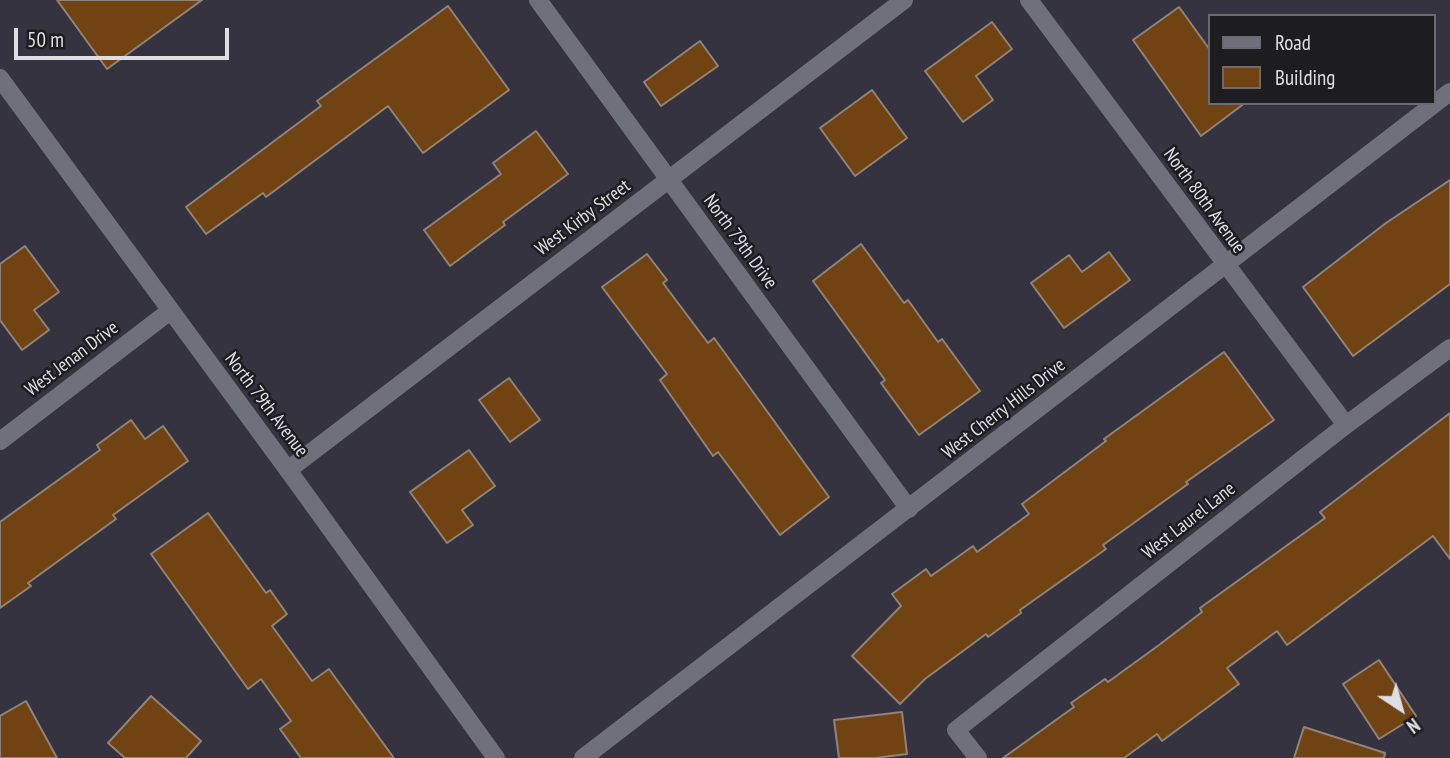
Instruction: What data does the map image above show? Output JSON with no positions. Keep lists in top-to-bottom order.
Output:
{
  "streets": {
    "street": [
      "North 80th Avenue",
      "West Kirby Street",
      "North 79th Drive",
      "West Jenan Drive",
      "North 79th Avenue",
      "West Cherry Hills Drive",
      "West Laurel Lane"
    ]
  },
  "crossings": [
    ["North 80th Avenue", "West Cherry Hills Drive"],
    ["North 80th Avenue", "West Laurel Lane"],
    ["West Kirby Street", "North 79th Drive"],
    ["West Kirby Street", "North 79th Avenue"],
    ["North 79th Drive", "West Cherry Hills Drive"],
    ["West Jenan Drive", "North 79th Avenue"]
  ],
  "legend": ["Road", "Building"],
  "scale_bar": "50 m",
  "north": "bottom right"
}
